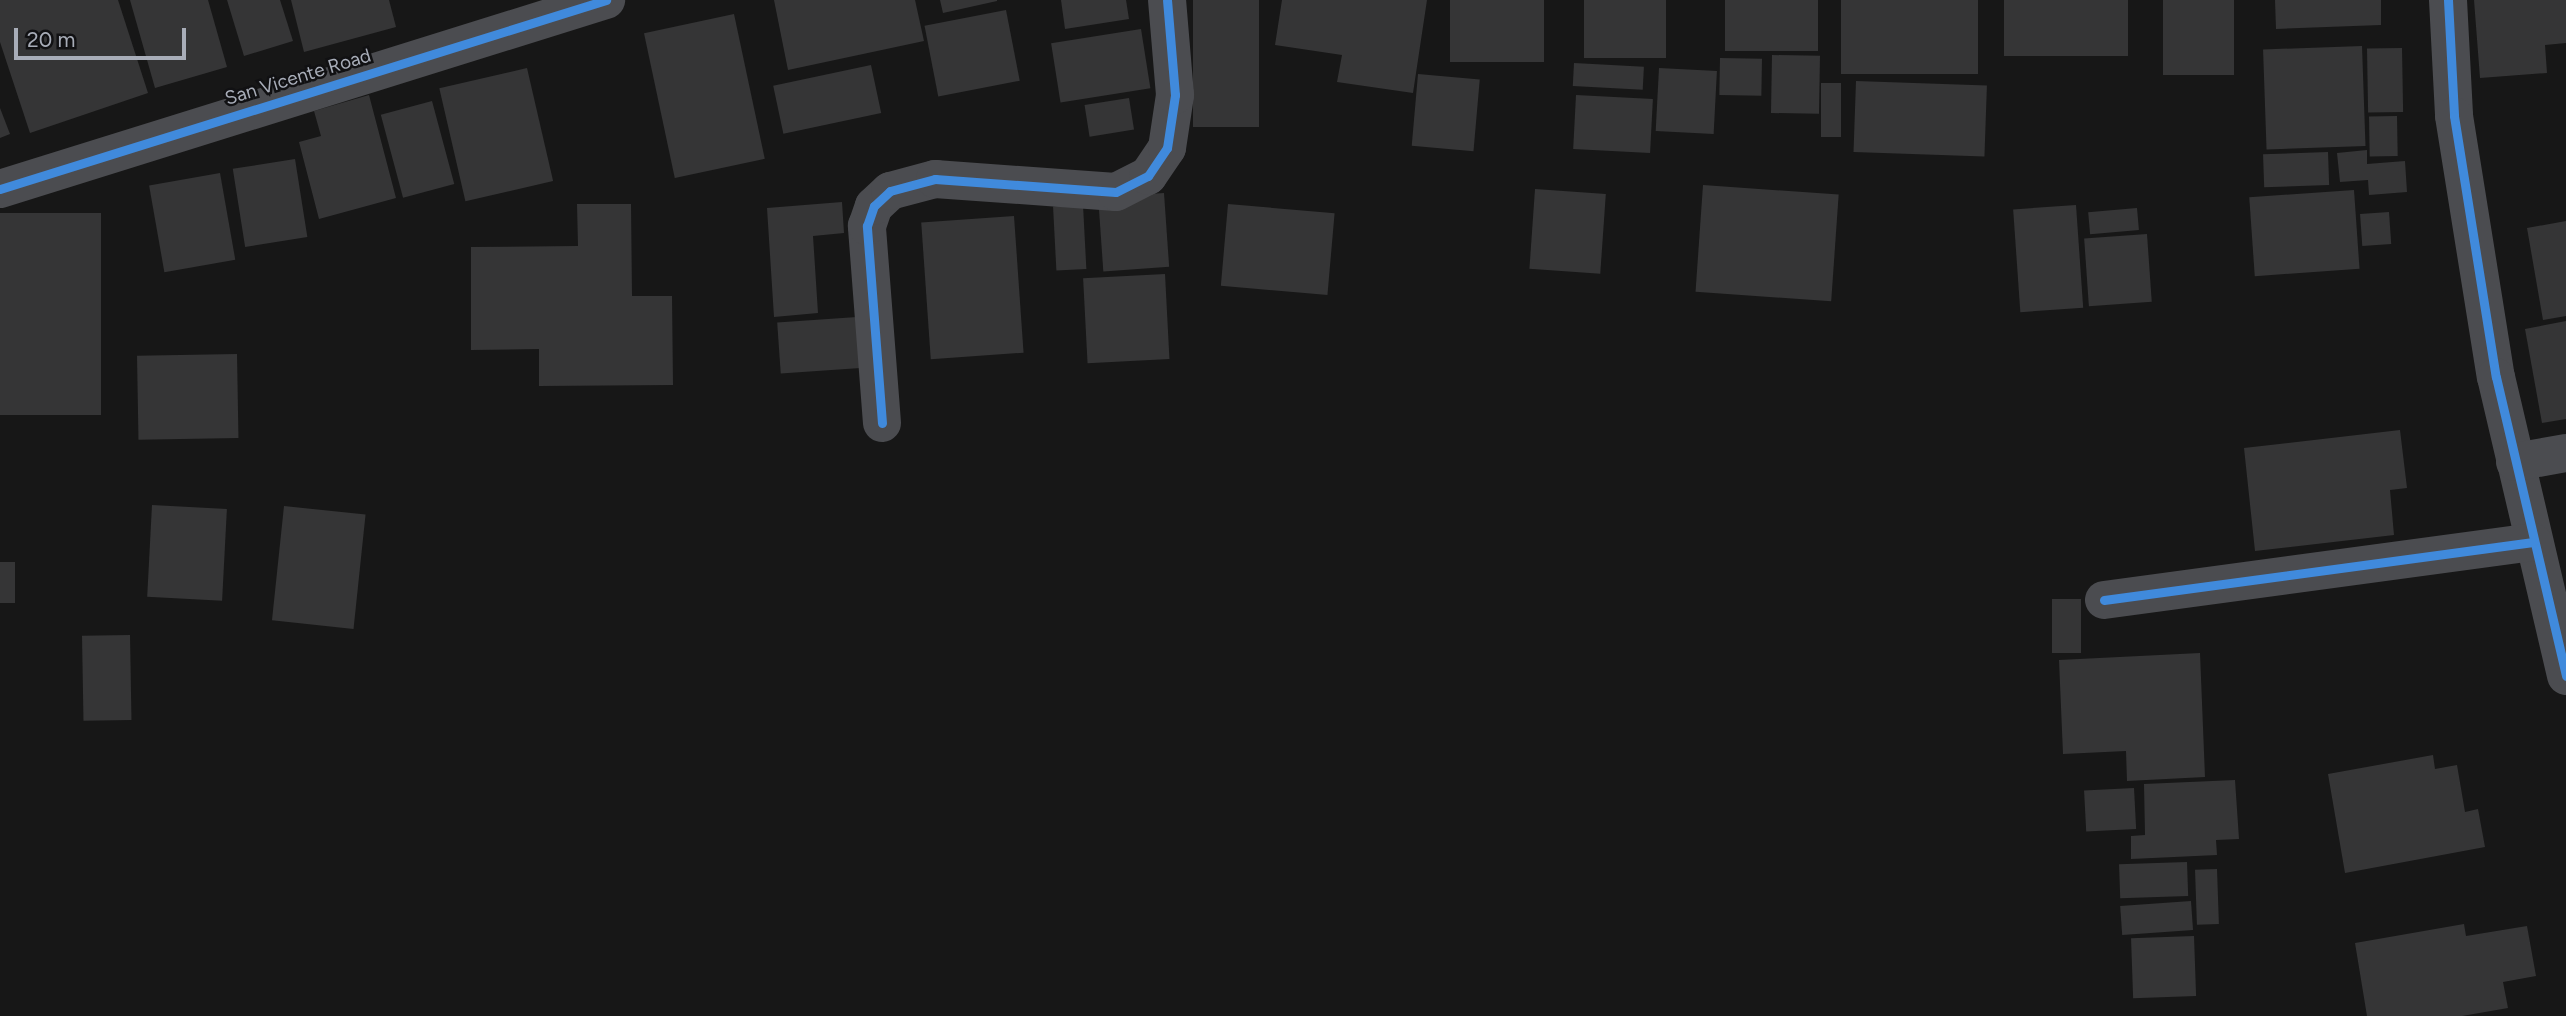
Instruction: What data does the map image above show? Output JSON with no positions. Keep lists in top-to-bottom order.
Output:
{
  "streets": {
    "street": ["San Vicente Road"]
  },
  "scale_bar": "20 m"
}
